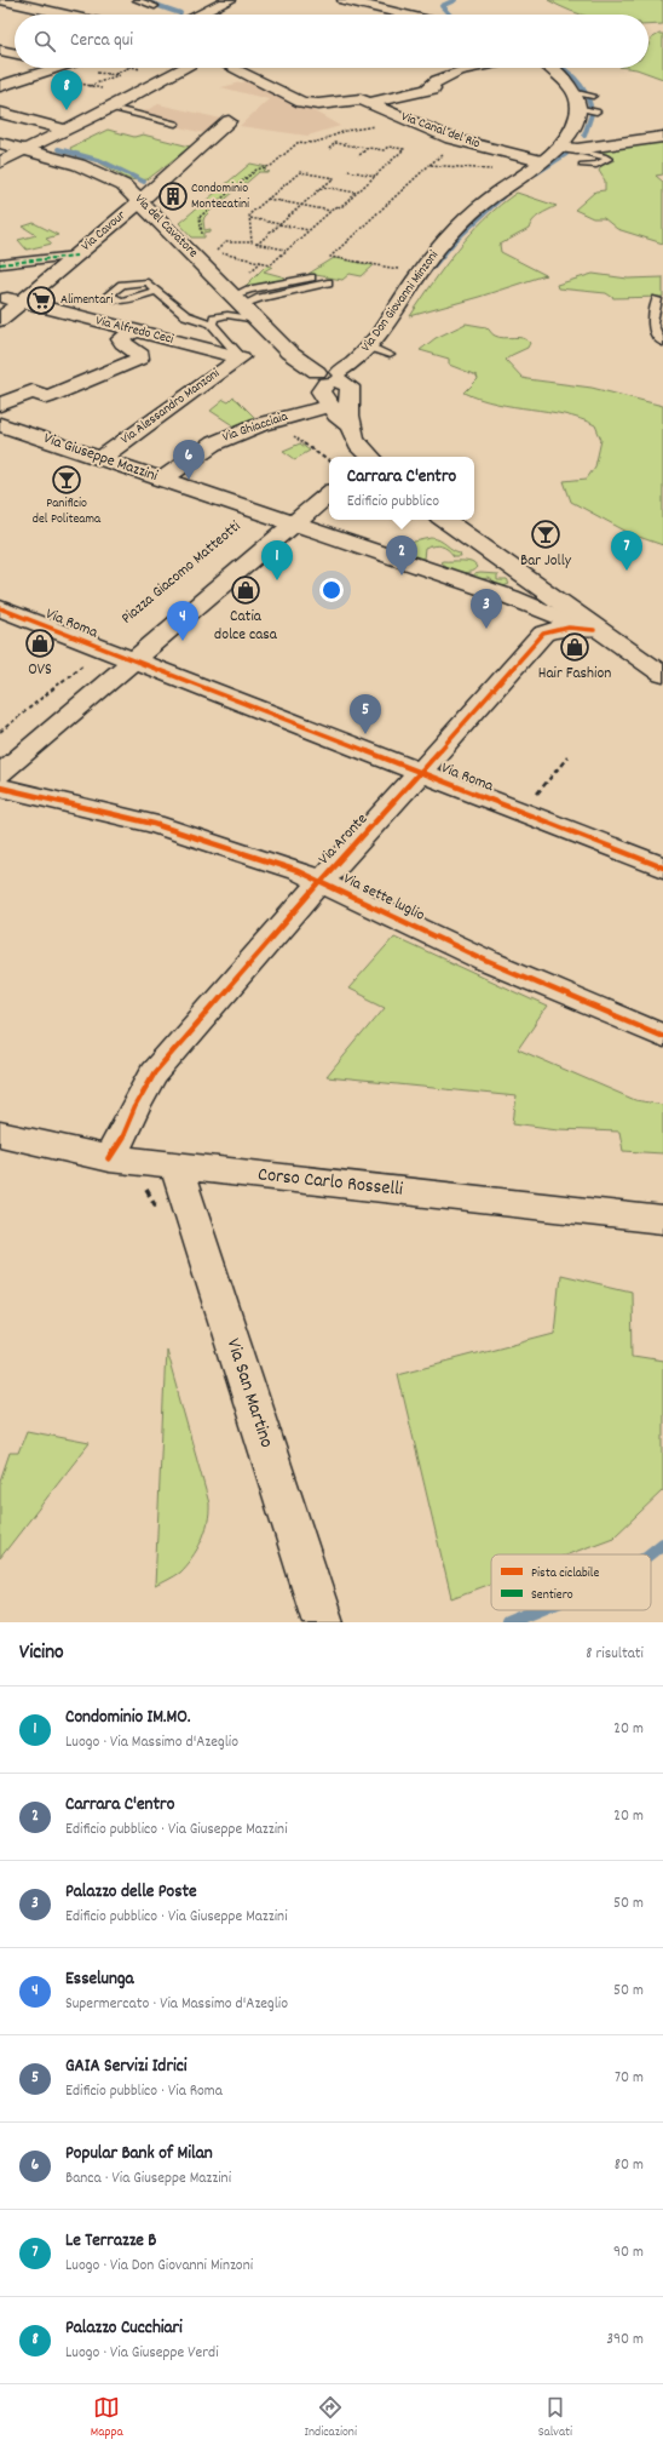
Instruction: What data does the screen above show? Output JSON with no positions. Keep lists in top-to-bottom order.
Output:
{
  "streets": {
    "street": [
      "Via Canal del Rio",
      "Via del Cavatore",
      "Via Cavour",
      "Via Don Giovanni Minzoni",
      "Via Alfredo Ceci",
      "Via Alessandro Manzoni",
      "Via Ghiacciaia",
      "Via Giuseppe Mazzini",
      "Via Roma",
      "Via Aronte",
      "Via sette luglio",
      "Corso Carlo Rosselli",
      "Via San Martino"
    ]
  },
  "crossings": [
    ["Via Canal del Rio", "Via Don Giovanni Minzoni"],
    ["Via del Cavatore", "Via Cavour"],
    ["Via del Cavatore", "Via Don Giovanni Minzoni"],
    ["Via Cavour", "Via Alfredo Ceci"],
    ["Via Alfredo Ceci", "Via Alessandro Manzoni"],
    ["Via Alessandro Manzoni", "Via Giuseppe Mazzini"],
    ["Via Ghiacciaia", "Via Giuseppe Mazzini"],
    ["Via Giuseppe Mazzini", "Via Aronte"],
    ["Via Roma", "Via Aronte"],
    ["Via Aronte", "Via sette luglio"],
    ["Via Aronte", "Corso Carlo Rosselli"],
    ["Corso Carlo Rosselli", "Via San Martino"]
  ],
  "places": {
    "building": ["Condominio Montecatini"],
    "supermarket": ["Alimentari"],
    "bar": ["Panificio del Politeama", "Bar Jolly"],
    "shop": ["Catia dolce casa", "OVS", "Hair Fashion"]
  },
  "legend": ["Pista ciclabile", "Sentiero"],
  "page": {
    "search": "Cerca qui",
    "pins": [
      "8",
      "6",
      "7",
      "2",
      "1",
      "3",
      "4",
      "5"
    ],
    "popup": ["Carrara C'entro", "Edificio pubblico"],
    "heading": ["Vicino", "8 risultati"],
    "list": [
      {
        "mark": "1",
        "name": "Condominio IM.MO.",
        "note": "Luogo · Via Massimo d'Azeglio",
        "value": "20 m"
      },
      {
        "mark": "2",
        "name": "Carrara C'entro",
        "note": "Edificio pubblico · Via Giuseppe Mazzini",
        "value": "20 m"
      },
      {
        "mark": "3",
        "name": "Palazzo delle Poste",
        "note": "Edificio pubblico · Via Giuseppe Mazzini",
        "value": "50 m"
      },
      {
        "mark": "4",
        "name": "Esselunga",
        "note": "Supermercato · Via Massimo d'Azeglio",
        "value": "50 m"
      },
      {
        "mark": "5",
        "name": "GAIA Servizi Idrici",
        "note": "Edificio pubblico · Via Roma",
        "value": "70 m"
      },
      {
        "mark": "6",
        "name": "Popular Bank of Milan",
        "note": "Banca · Via Giuseppe Mazzini",
        "value": "80 m"
      },
      {
        "mark": "7",
        "name": "Le Terrazze B",
        "note": "Luogo · Via Don Giovanni Minzoni",
        "value": "90 m"
      },
      {
        "mark": "8",
        "name": "Palazzo Cucchiari",
        "note": "Luogo · Via Giuseppe Verdi",
        "value": "390 m"
      }
    ],
    "nav": ["Mappa", "Indicazioni", "Salvati"]
  }
}
